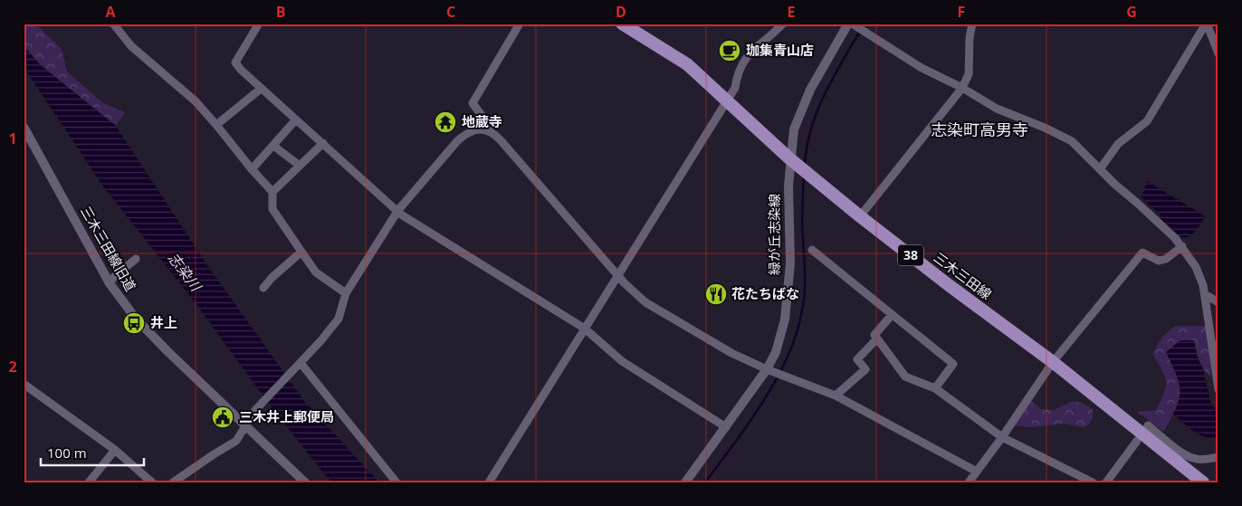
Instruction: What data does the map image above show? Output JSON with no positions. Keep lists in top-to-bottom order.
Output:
{
  "streets": {
    "main road": ["38", "三木三田線"],
    "street": ["緑が丘志染線", "三木三田線旧道"]
  },
  "crossings": [
    ["緑が丘志染線", "三木三田線"]
  ],
  "districts": ["志染町高男寺"],
  "water": ["志染川"],
  "places": {
    "cafe": ["珈集青山店"],
    "temple": ["地蔵寺"],
    "restaurant": ["花たちばな"],
    "bus stop": ["井上"],
    "public building": ["三木井上郵便局"]
  },
  "scale_bar": "100 m",
  "grid": {
    "columns": [
      "A",
      "B",
      "C",
      "D",
      "E",
      "F",
      "G"
    ],
    "rows": ["1", "2"]
  }
}
